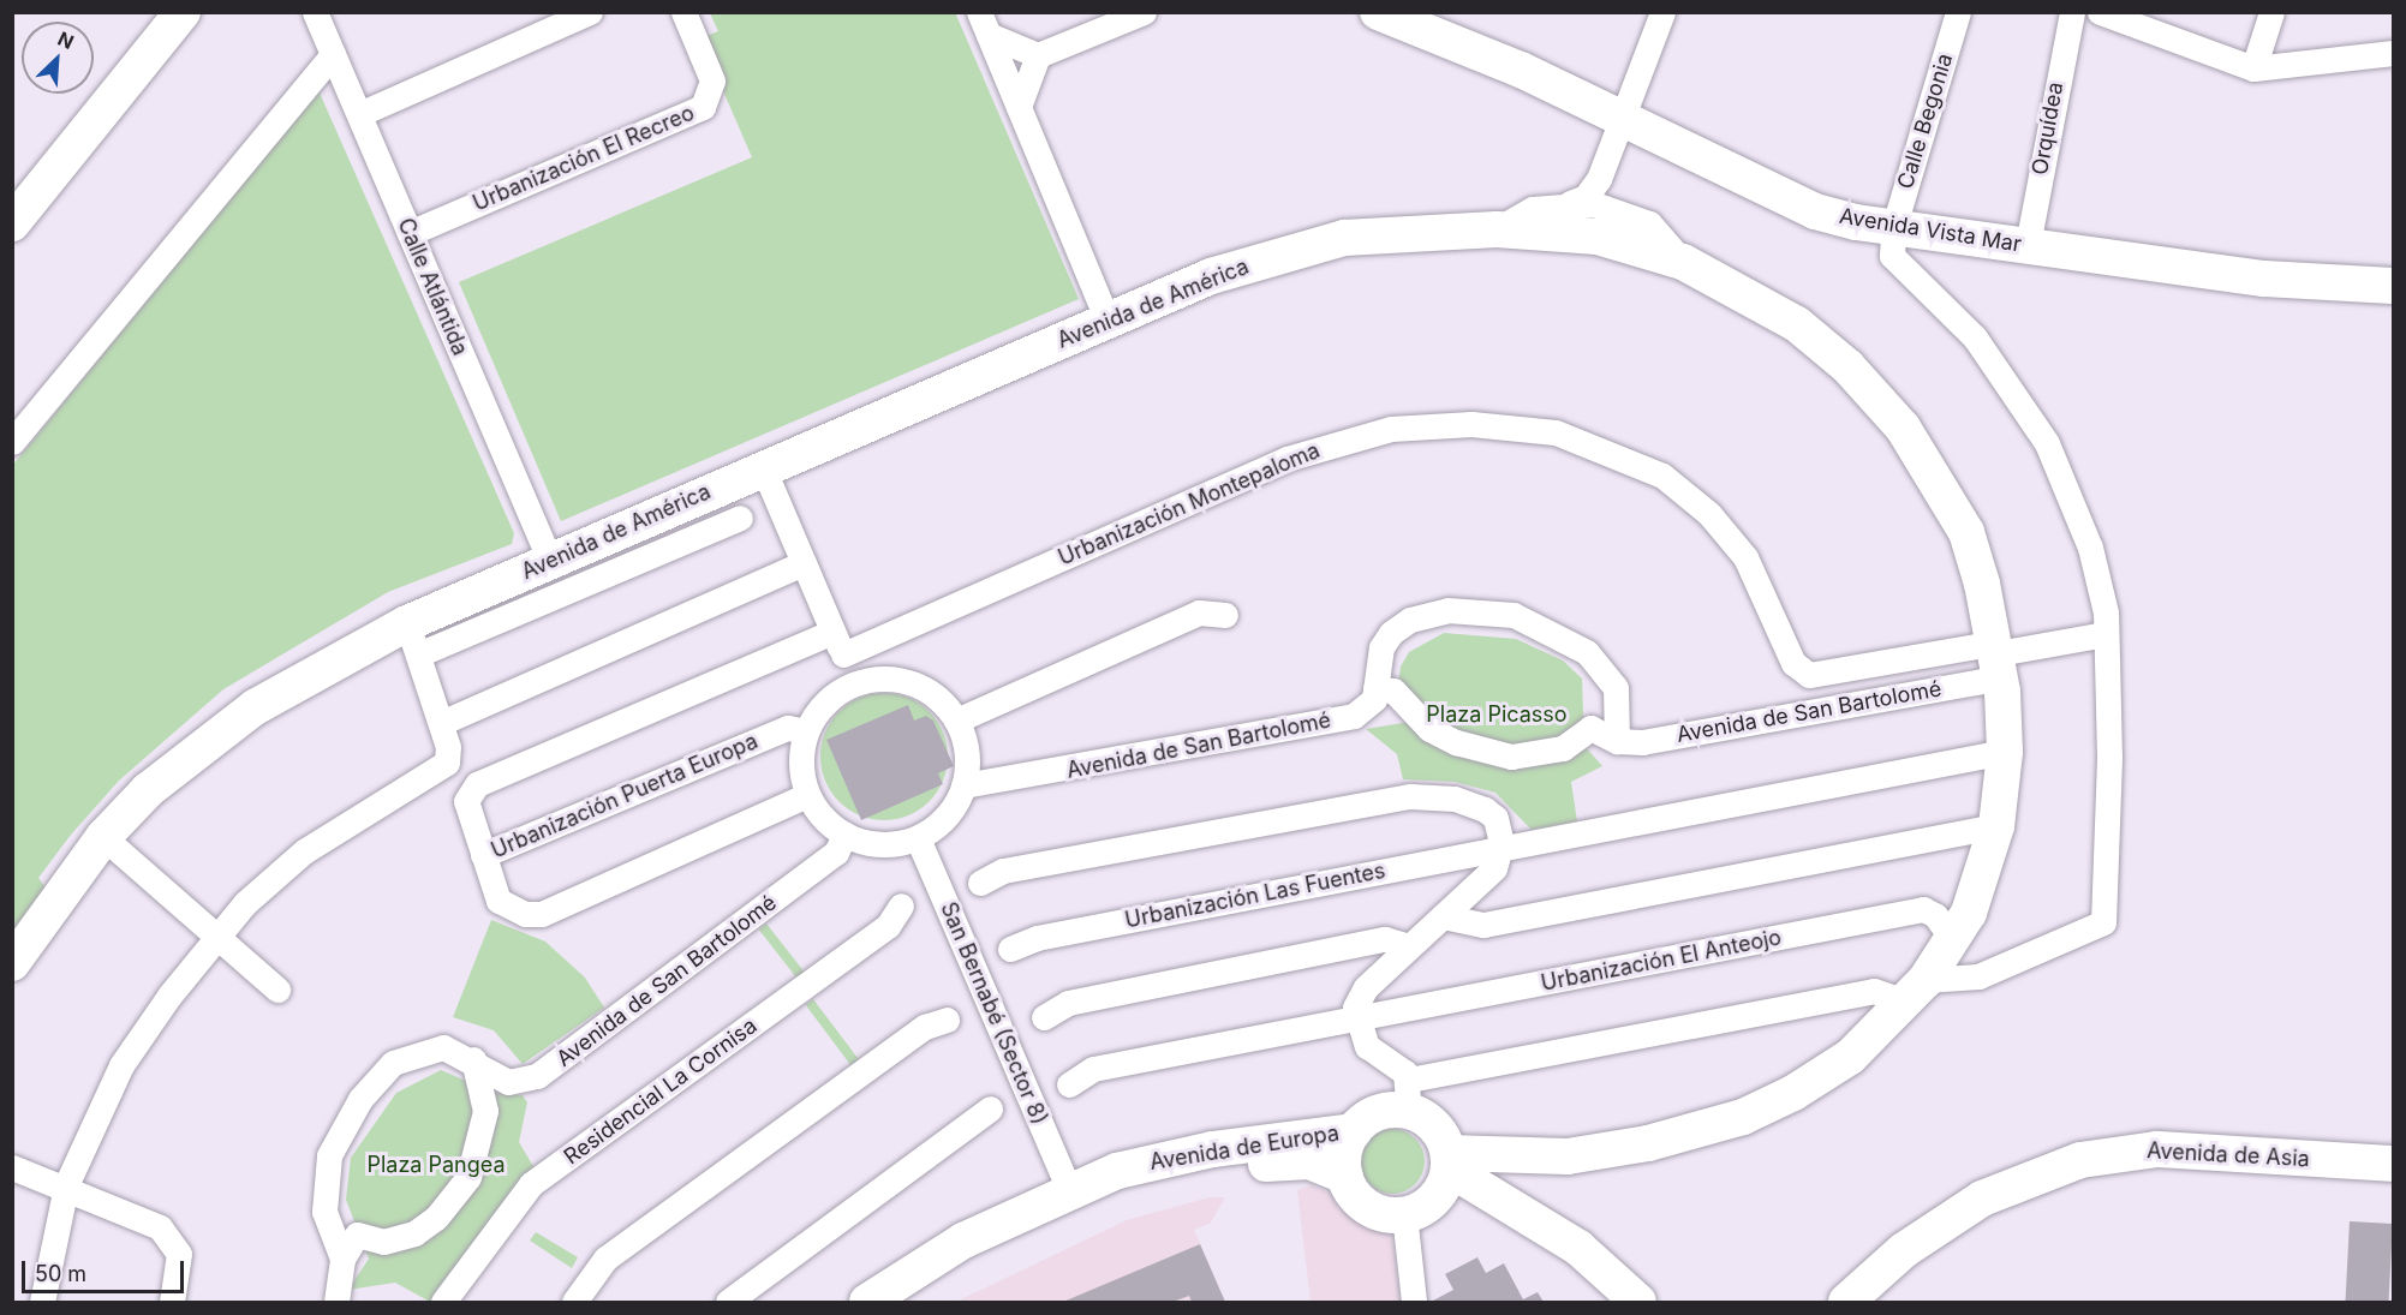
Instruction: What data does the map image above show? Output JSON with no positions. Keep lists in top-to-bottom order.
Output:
{
  "streets": {
    "street": [
      "Calle Begonia",
      "Orquídea",
      "Urbanización El Recreo",
      "Avenida Vista Mar",
      "Calle Atlántida",
      "Avenida de América",
      "Urbanización Montepaloma",
      "Avenida de San Bartolomé",
      "Urbanización Puerta Europa",
      "Urbanización Las Fuentes",
      "Urbanización El Anteojo",
      "San Bernabé (Sector 8)",
      "Residencial La Cornisa",
      "Avenida de Europa",
      "Avenida de Asia"
    ]
  },
  "crossings": [
    ["Calle Begonia", "Avenida Vista Mar"],
    ["Orquídea", "Avenida Vista Mar"],
    ["Urbanización El Recreo", "Calle Atlántida"],
    ["Calle Atlántida", "Avenida de América"],
    ["Avenida de América", "Urbanización Montepaloma"],
    ["Avenida de América", "Avenida de San Bartolomé"],
    ["Avenida de América", "Urbanización El Anteojo"],
    ["Avenida de América", "Avenida de Europa"],
    ["Urbanización Montepaloma", "Avenida de San Bartolomé"],
    ["Urbanización Montepaloma", "Urbanización Puerta Europa"],
    ["Avenida de San Bartolomé", "Urbanización Puerta Europa"],
    ["Avenida de San Bartolomé", "San Bernabé (Sector 8)"],
    ["Urbanización Puerta Europa", "San Bernabé (Sector 8)"],
    ["San Bernabé (Sector 8)", "Avenida de Europa"]
  ],
  "parks": ["Plaza Picasso", "Plaza Pangea"],
  "scale_bar": "50 m",
  "north": "top right"
}
